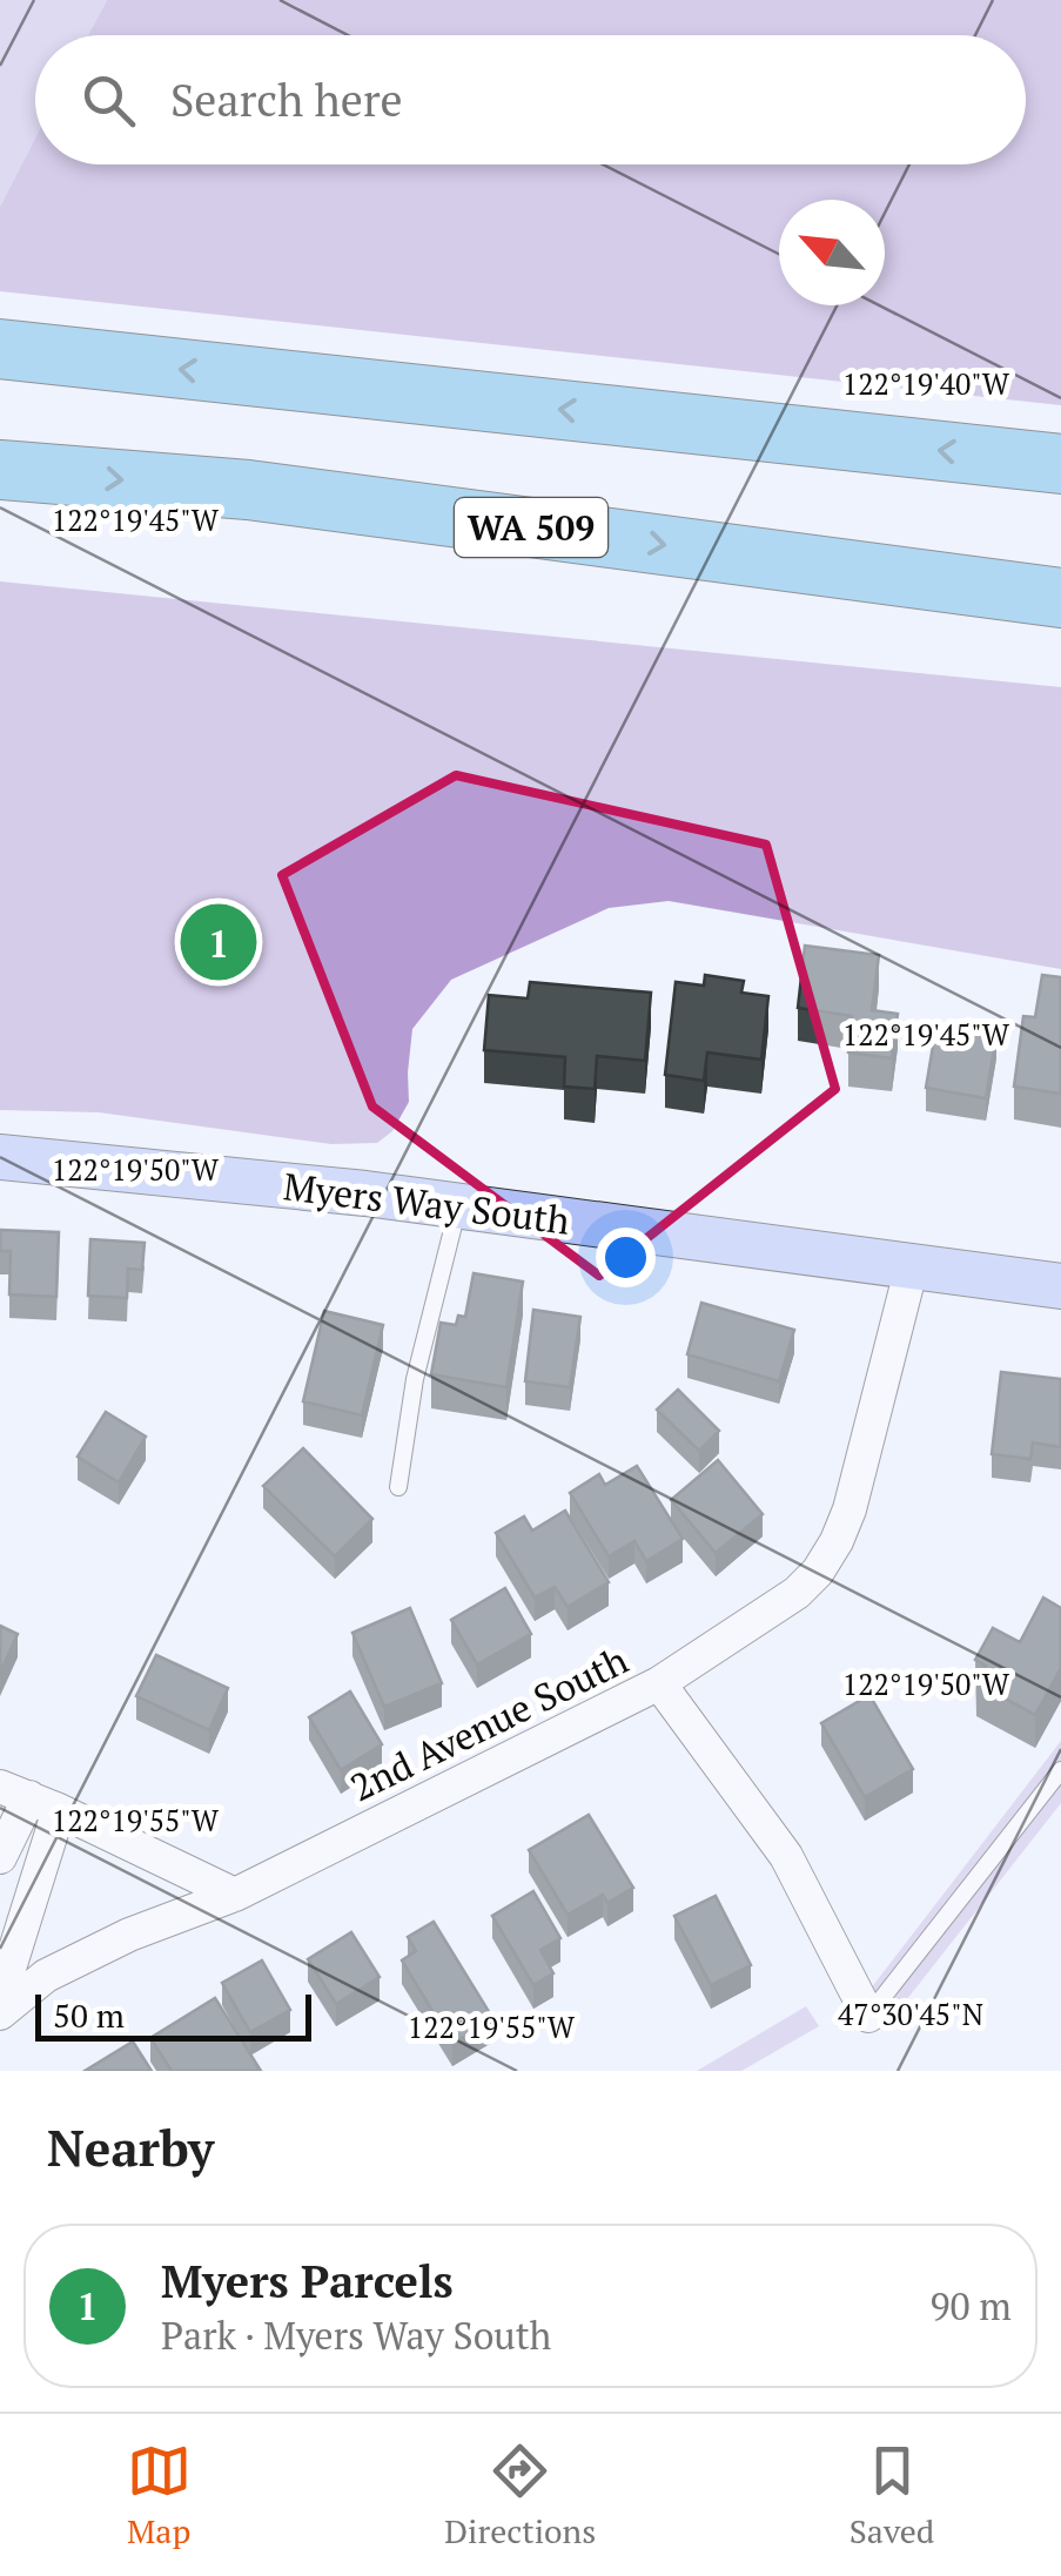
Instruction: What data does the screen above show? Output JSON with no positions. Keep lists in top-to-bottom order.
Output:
{
  "streets": {
    "highway": ["WA 509"],
    "main road": ["Myers Way South"],
    "street": ["2nd Avenue South"]
  },
  "scale_bar": "50 m",
  "north": "top left",
  "page": {
    "search": "Search here",
    "pins": "1",
    "scale": "50 m",
    "heading": "Nearby",
    "list": [
      {
        "mark": "1",
        "name": "Myers Parcels",
        "note": "Park · Myers Way South",
        "value": "90 m"
      }
    ],
    "nav": ["Map", "Directions", "Saved"]
  },
  "coordinates": [
    "122°19'40\"W",
    "122°19'45\"W",
    "122°19'50\"W",
    "122°19'55\"W",
    "47°30'45\"N"
  ]
}
